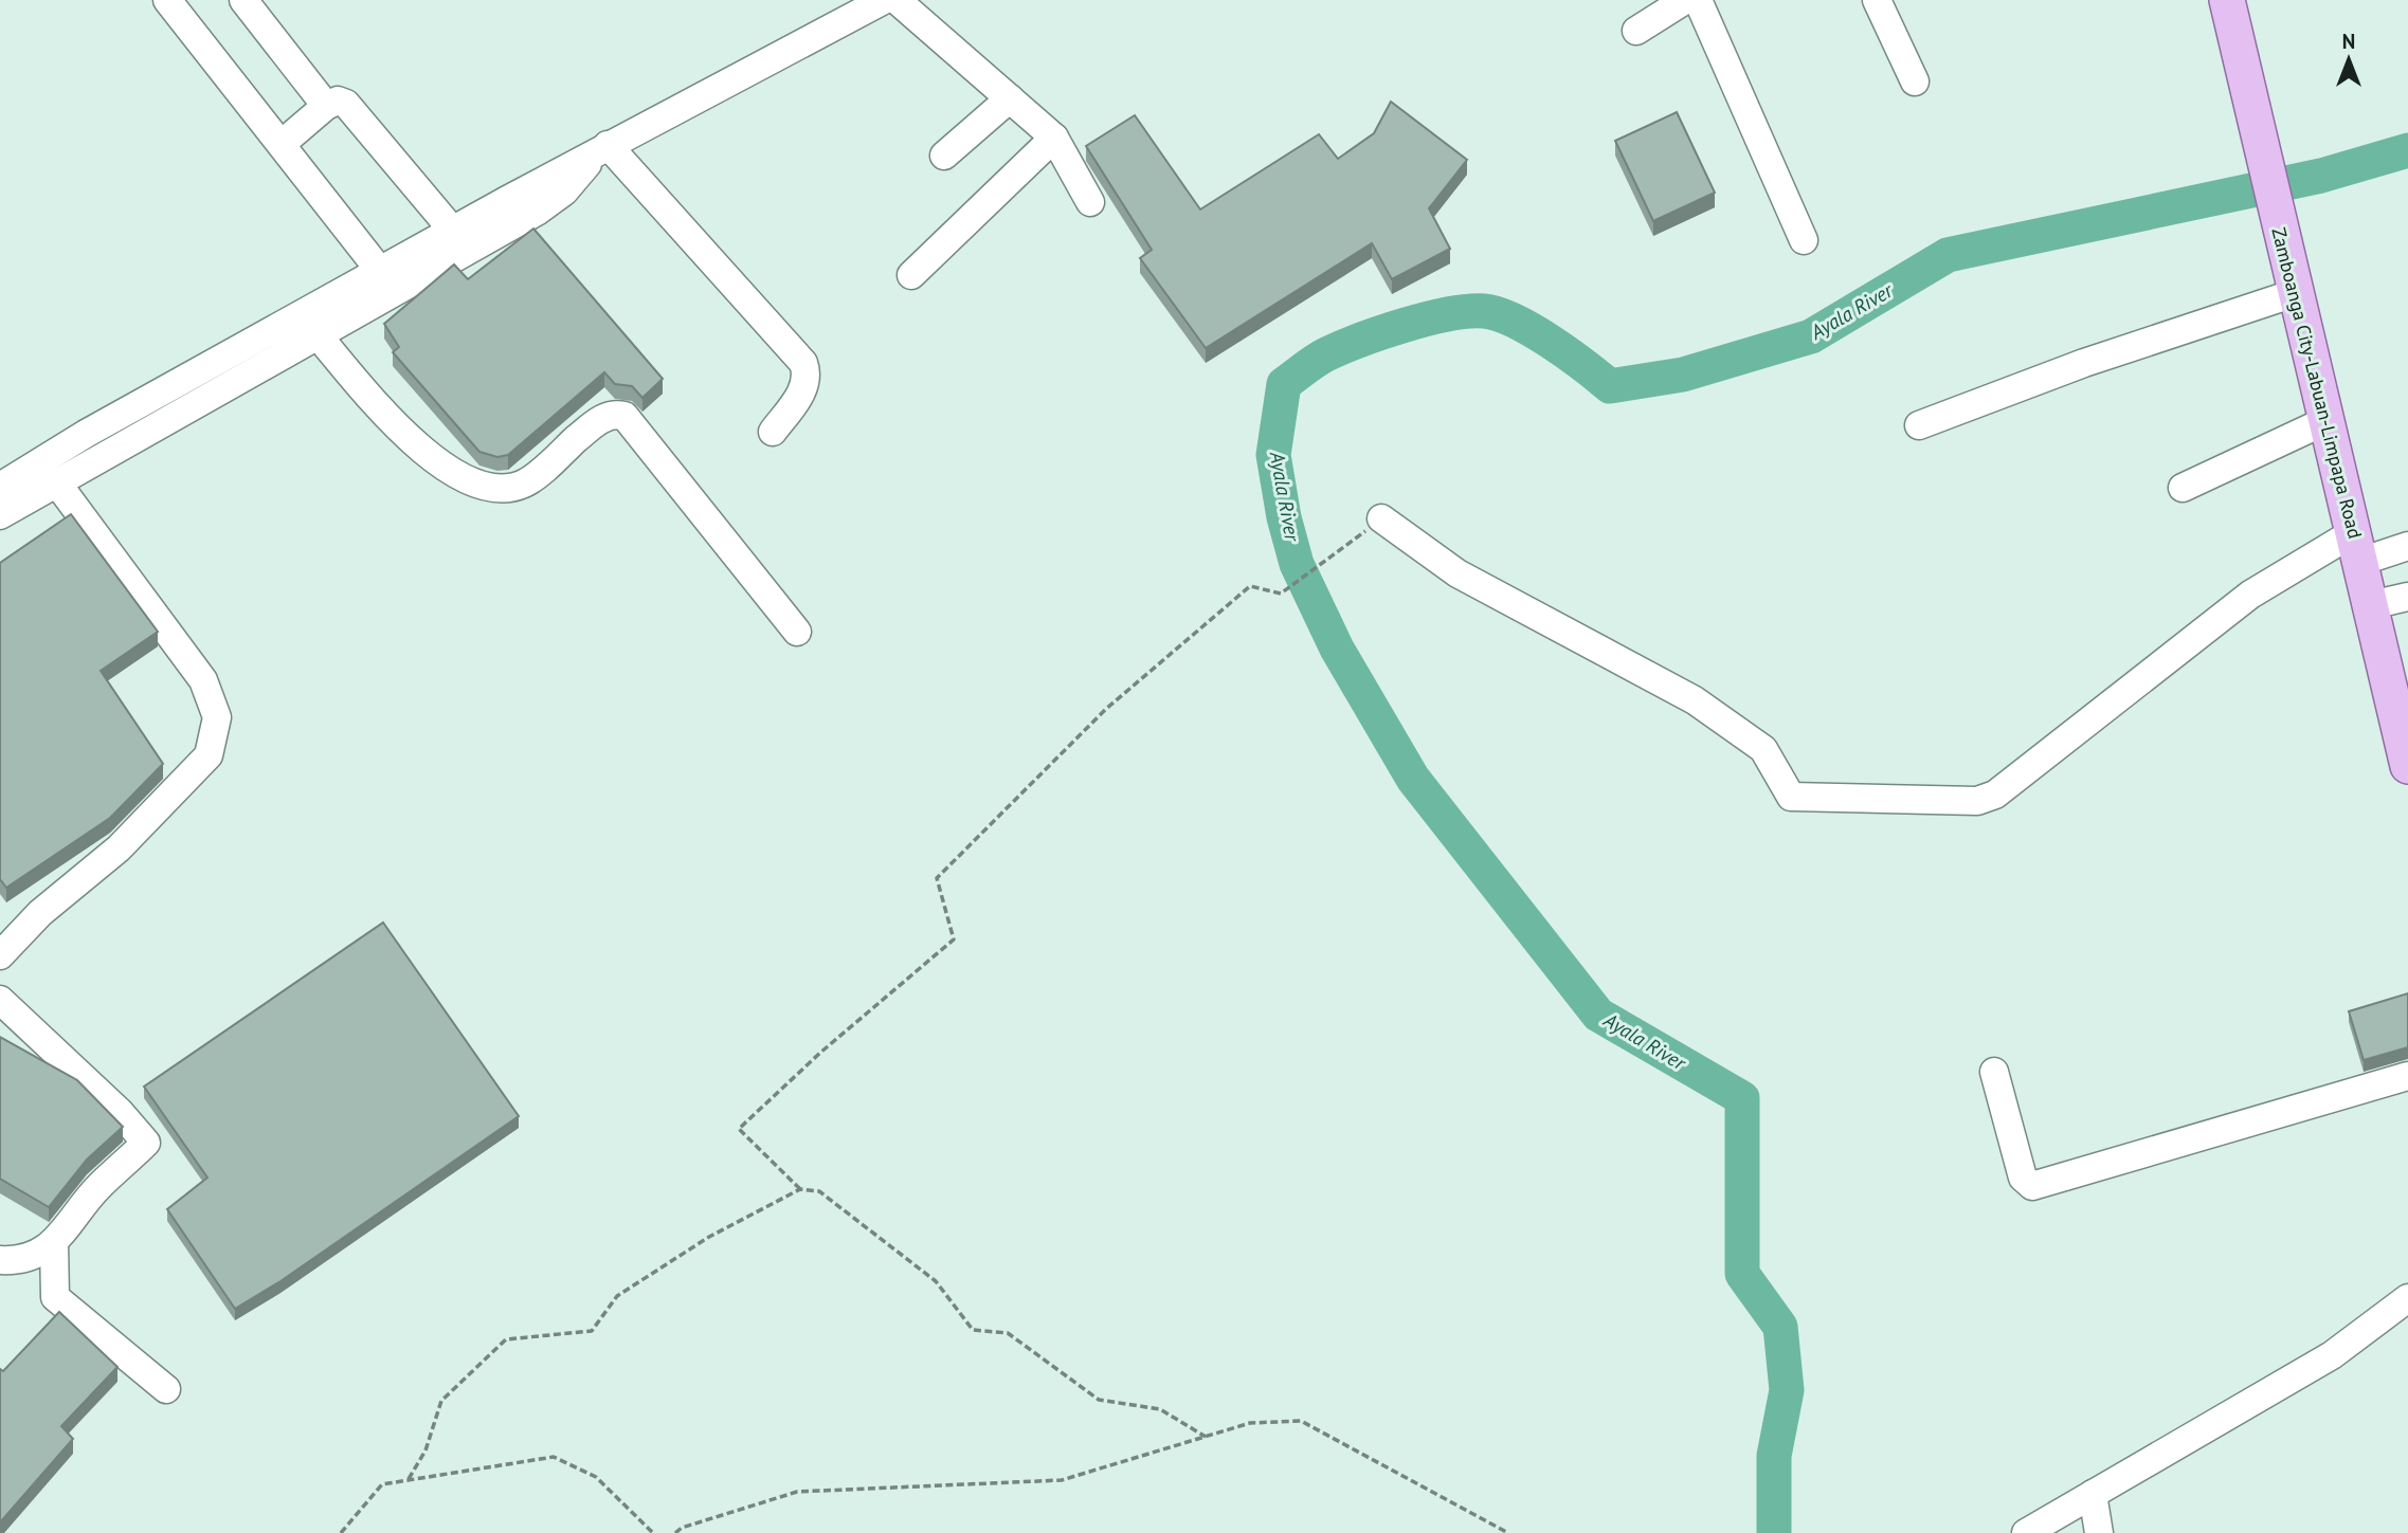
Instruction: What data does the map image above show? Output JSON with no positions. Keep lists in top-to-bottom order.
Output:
{
  "streets": {
    "main road": ["Zamboanga City-Labuan-Limpapa Road"]
  },
  "water": ["Ayala River"],
  "north": "top"
}
